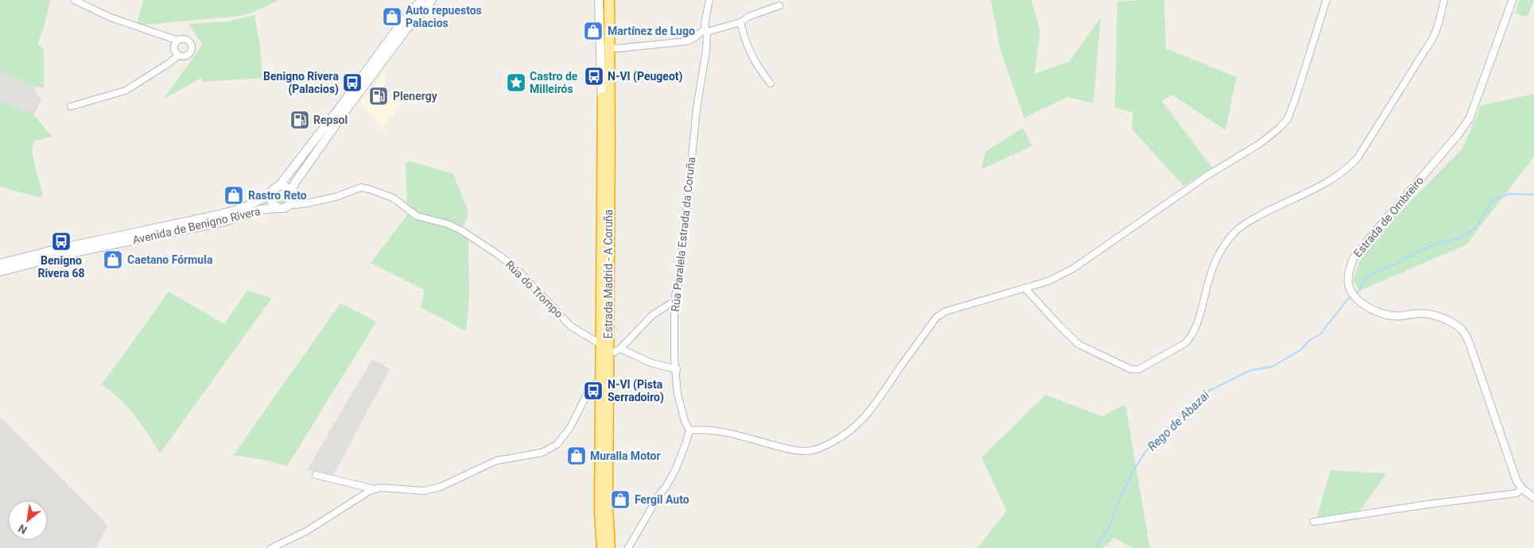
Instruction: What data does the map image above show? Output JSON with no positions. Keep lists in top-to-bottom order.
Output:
{
  "streets": {
    "highway": ["Estrada Madrid - A Coruña"],
    "main road": ["Avenida de Benigno Rivera"],
    "street": ["Estrada de Ombreiro", "Rúa Paralela Estrada da Coruña", "Rúa do Trompo"]
  },
  "crossings": [
    ["Avenida de Benigno Rivera", "Rúa do Trompo"],
    ["Estrada Madrid - A Coruña", "Rúa do Trompo"]
  ],
  "water": ["Rego de Abazai"],
  "places": {
    "shop": [
      "Auto repuestos Palacios",
      "Martínez de Lugo",
      "Rastro Reto",
      "Caetano Fórmula",
      "Muralla Motor",
      "Fergil Auto"
    ],
    "bus stop": [
      "N-VI (Peugeot)",
      "Benigno Rivera (Palacios)",
      "Benigno Rivera 68",
      "N-VI (Pista Serradoiro)"
    ],
    "place": ["Castro de Milleirós"],
    "fuel station": ["Plenergy", "Repsol"]
  },
  "north": "bottom left"
}
